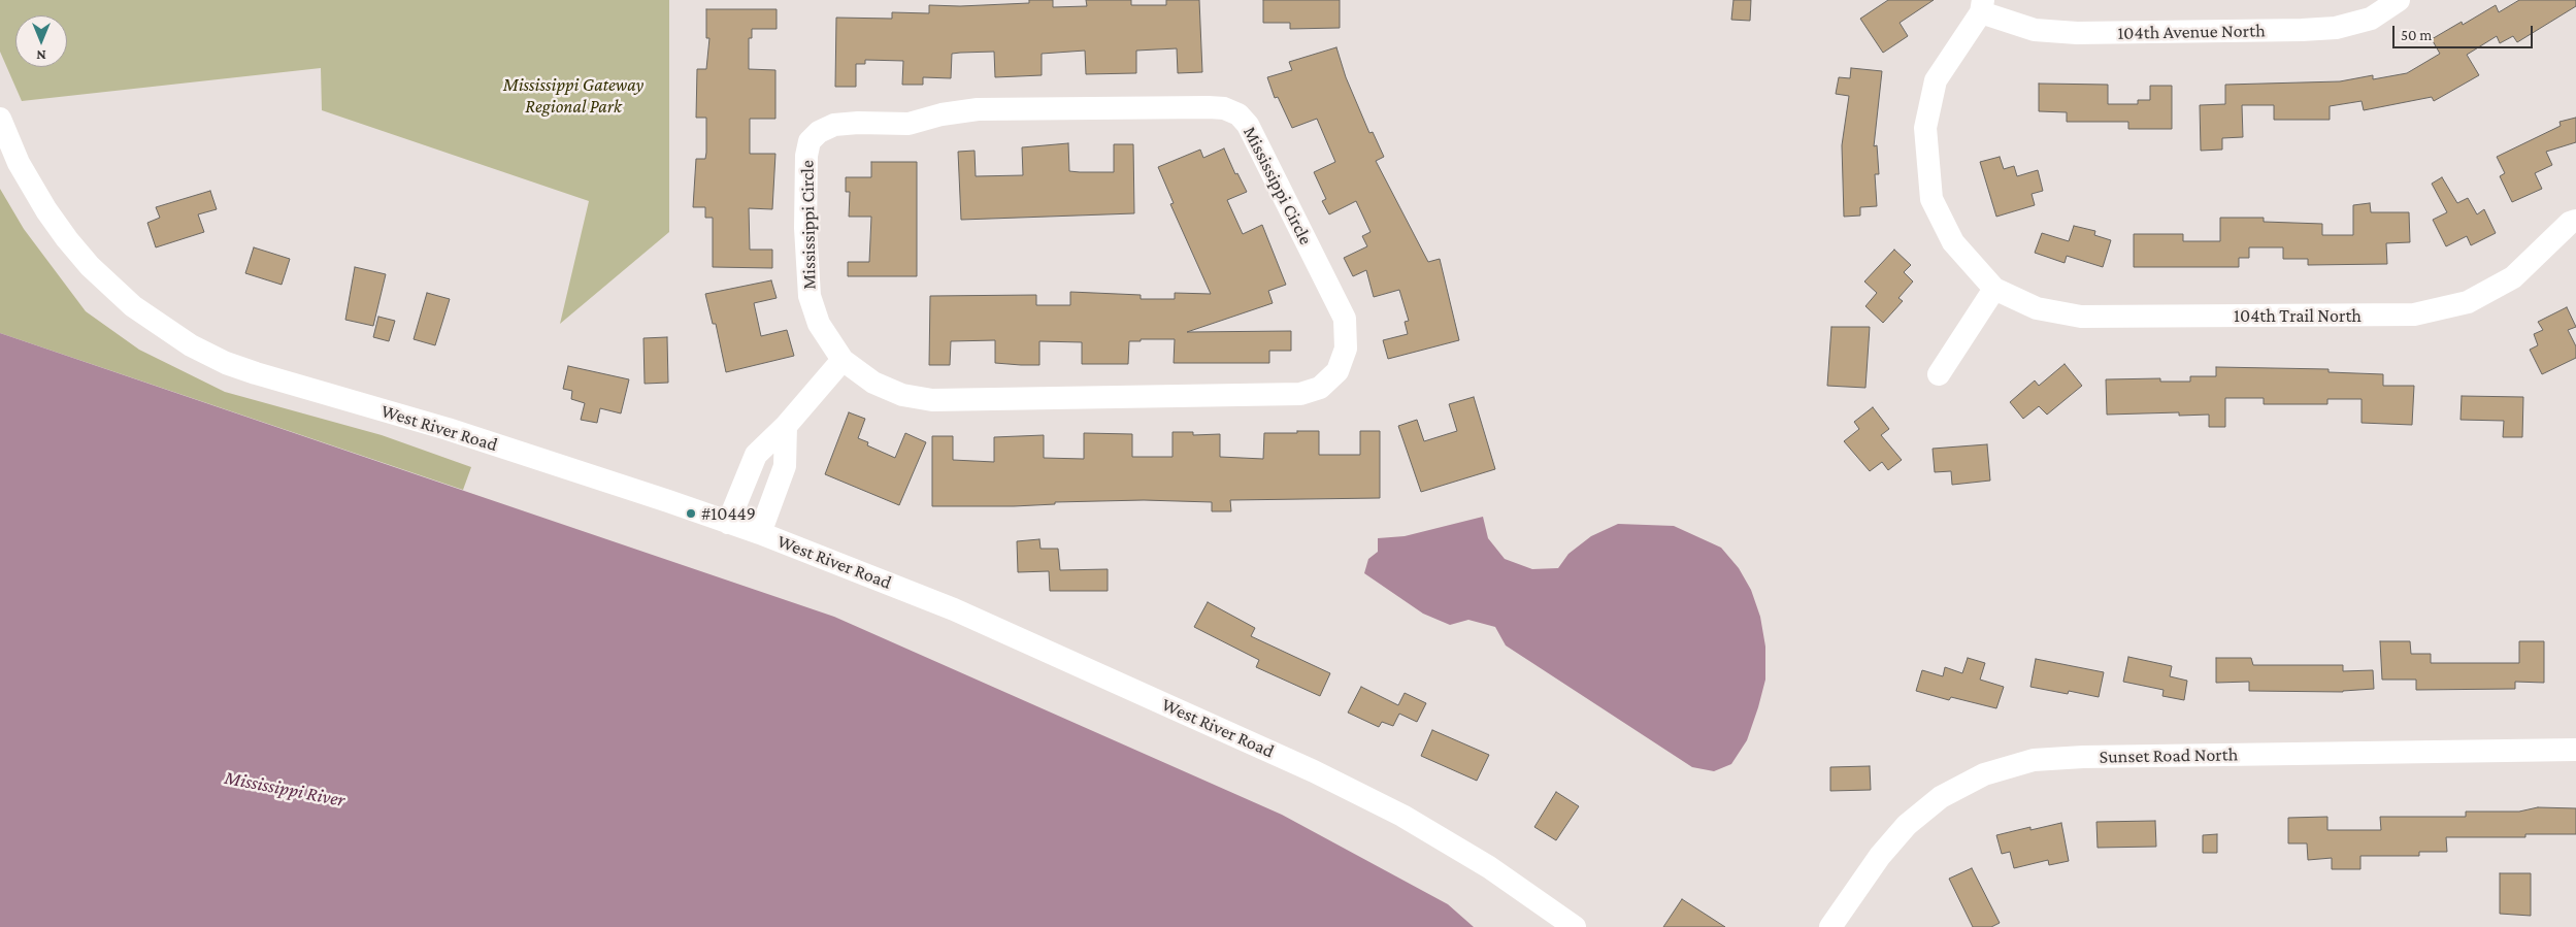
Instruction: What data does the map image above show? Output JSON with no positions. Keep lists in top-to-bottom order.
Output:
{
  "streets": {
    "street": [
      "104th Avenue North",
      "Mississippi Circle",
      "104th Trail North",
      "West River Road",
      "Sunset Road North"
    ]
  },
  "water": ["Mississippi River"],
  "parks": ["Mississippi Gateway Regional Park"],
  "places": ["#10449"],
  "scale_bar": "50 m",
  "north": "bottom"
}
